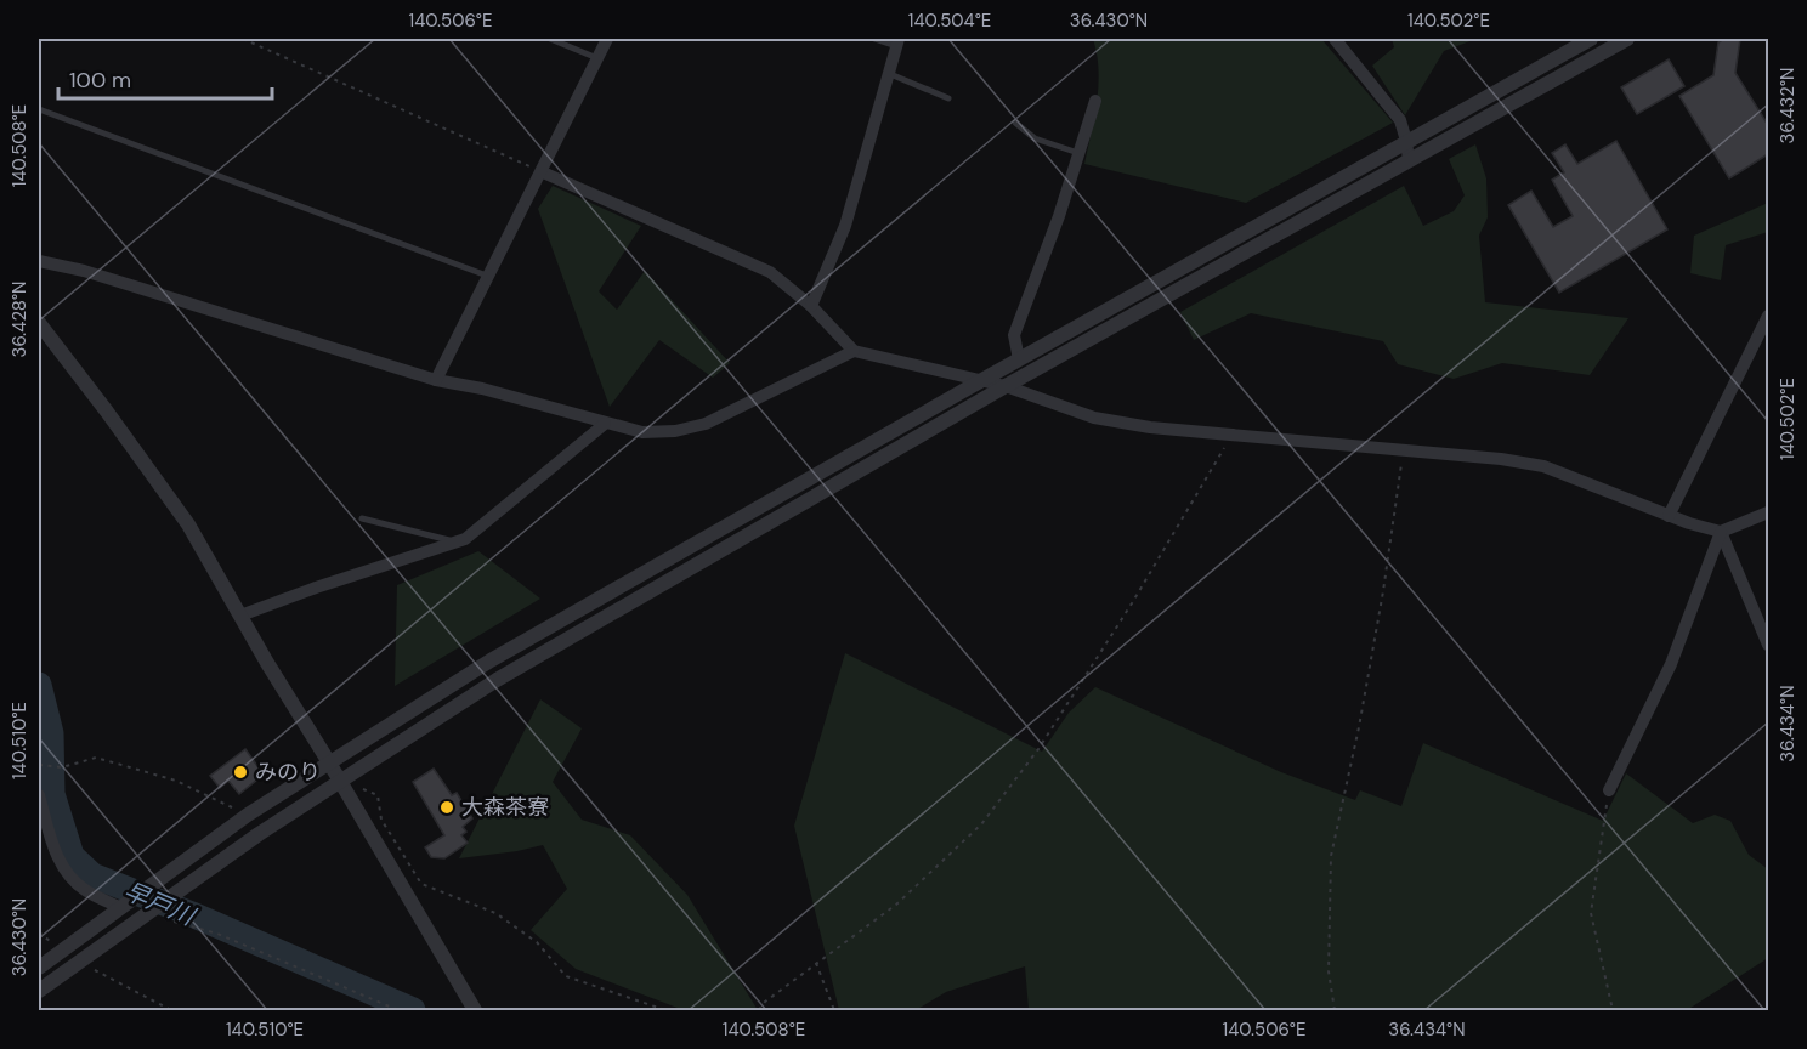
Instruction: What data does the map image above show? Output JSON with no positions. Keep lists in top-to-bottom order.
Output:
{
  "water": ["早戸川"],
  "places": ["みのり", "大森茶寮"],
  "scale_bar": "100 m",
  "coordinates": [
    "140.506°E",
    "140.504°E",
    "36.430°N",
    "140.502°E",
    "36.432°N",
    "140.508°E",
    "36.428°N",
    "36.434°N",
    "140.510°E"
  ]
}
